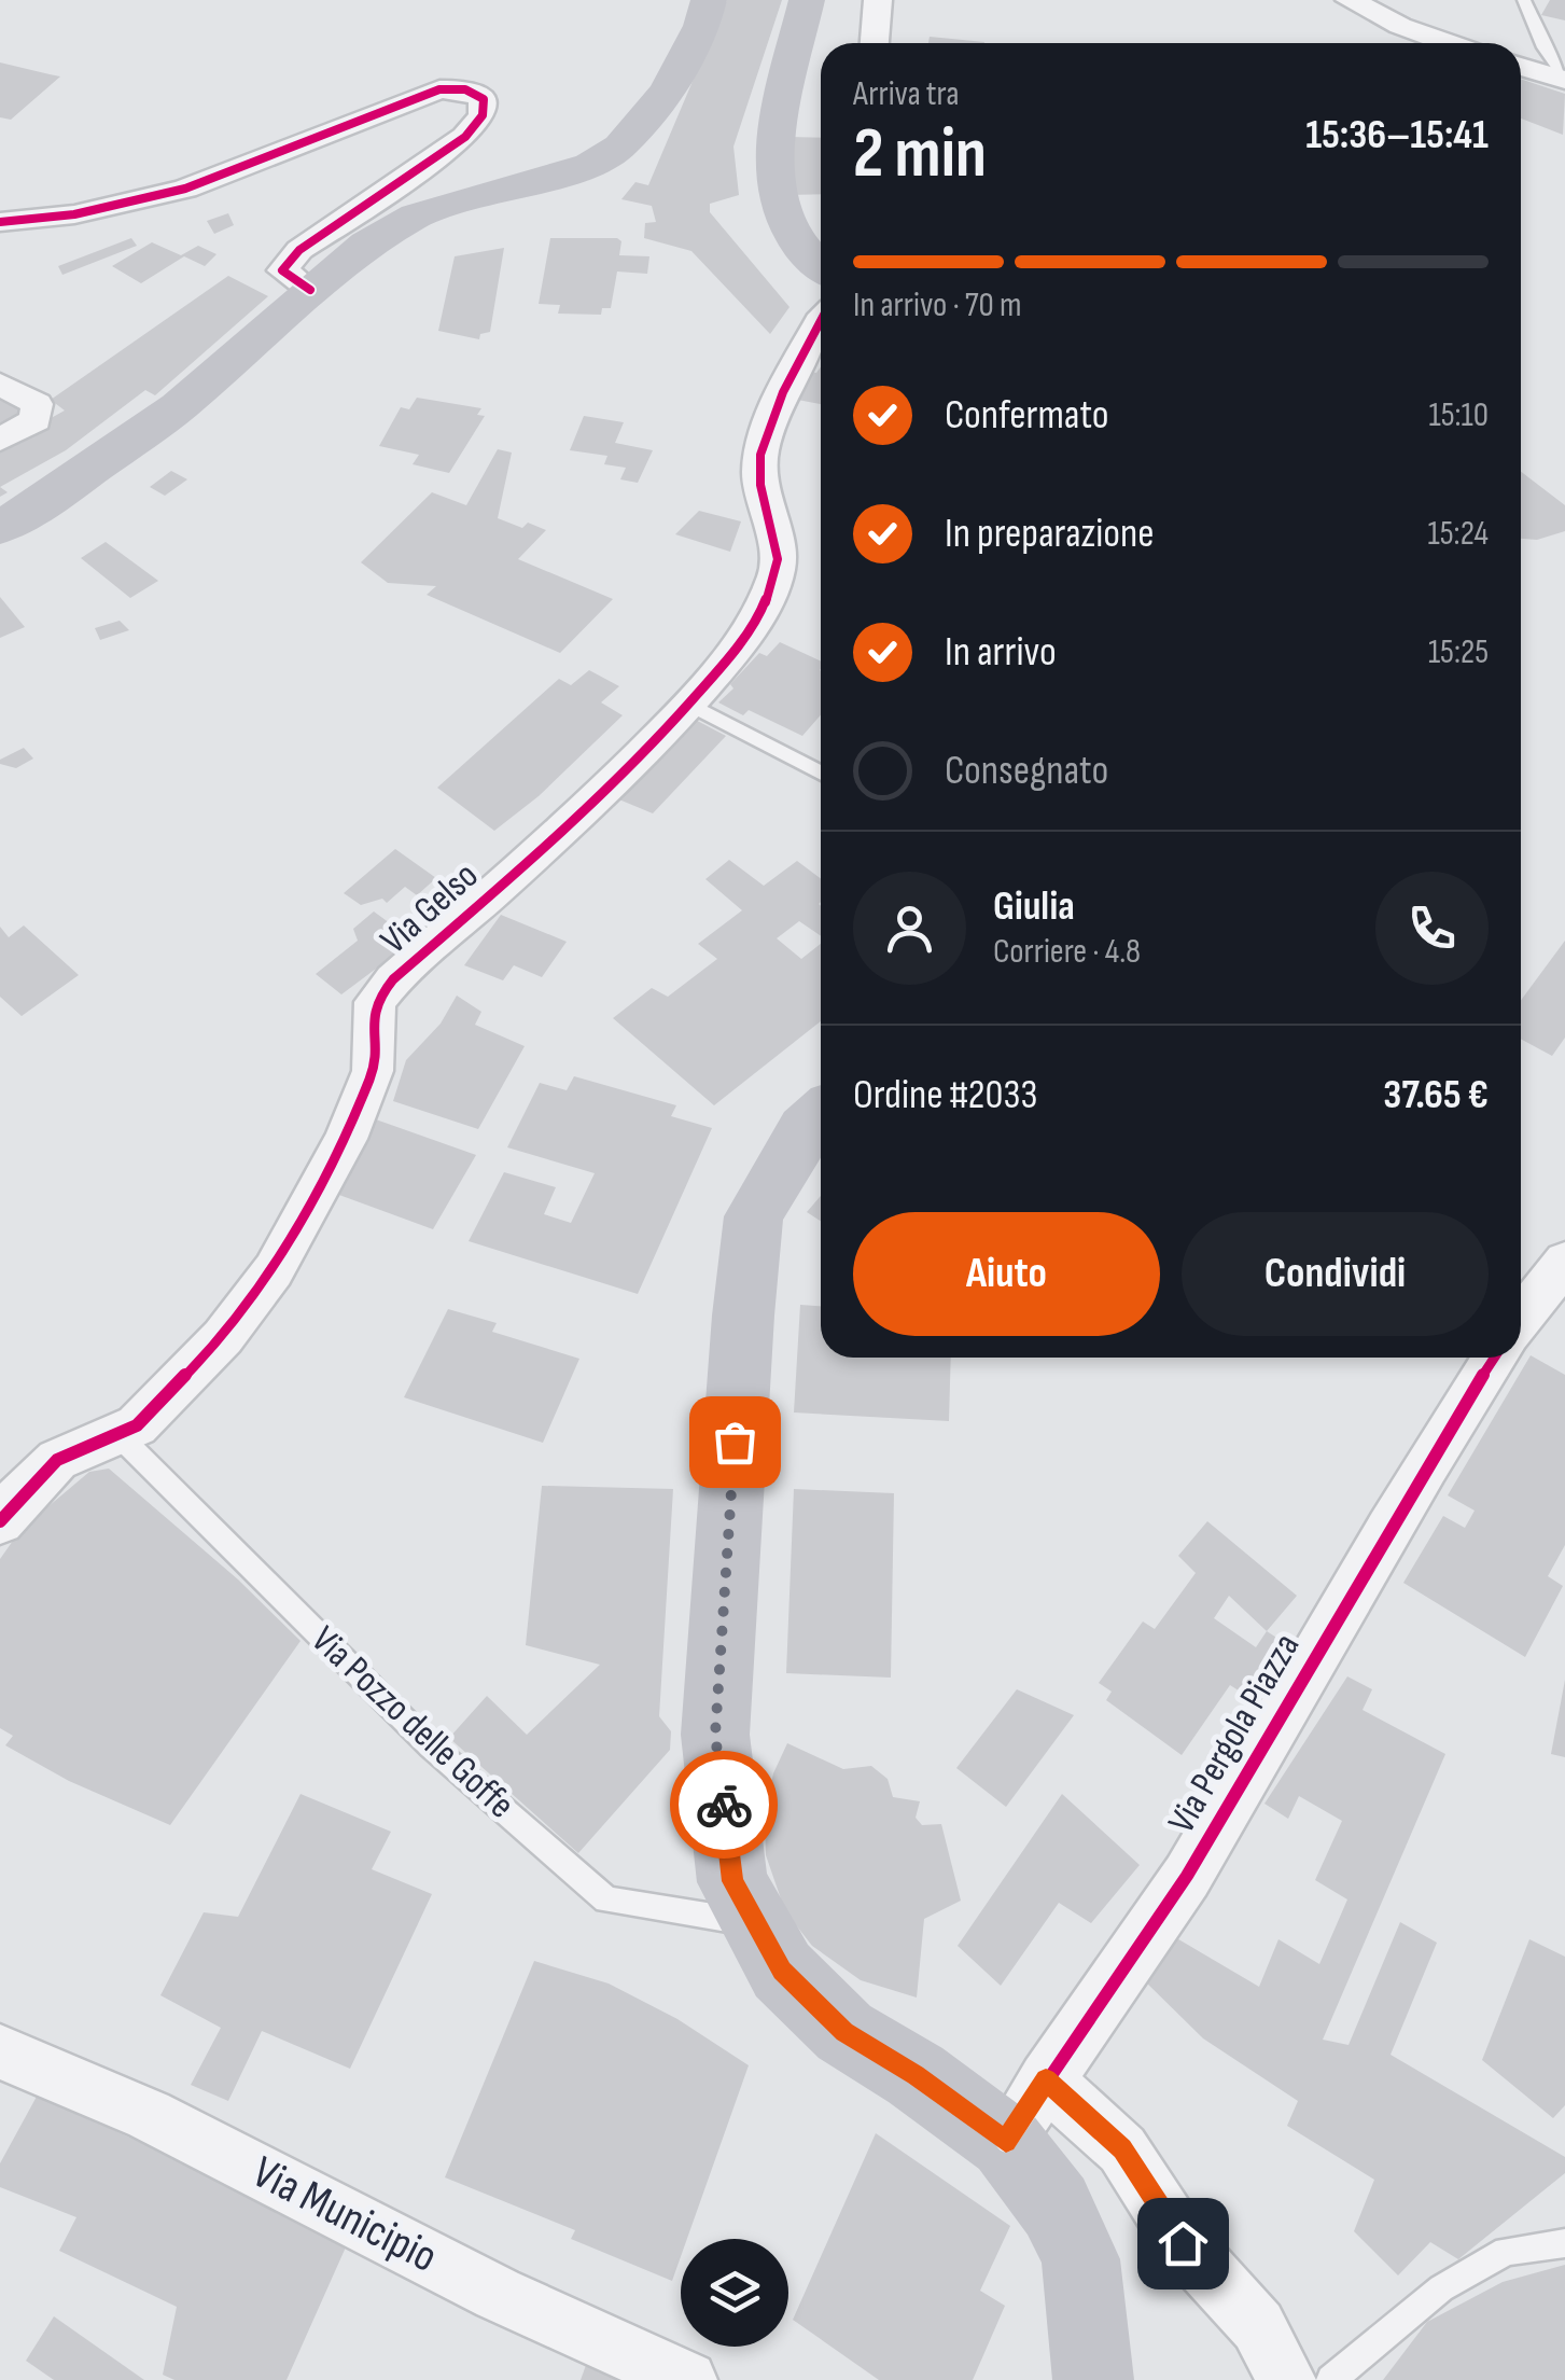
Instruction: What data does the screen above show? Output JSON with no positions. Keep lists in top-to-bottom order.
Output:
{
  "streets": {
    "street": ["Via Gelso", "Via Pergola Piazza", "Via Municipio"],
    "lane": ["Via Pozzo delle Goffe"]
  },
  "crossings": [
    ["Via Gelso", "Via Pozzo delle Goffe"]
  ],
  "page": {
    "heading": ["2 min", "Arriva tra", "15:36–15:41"],
    "panel": [
      "Giulia",
      "Corriere · 4.8",
      "Ordine #2033",
      "37.65 €"
    ],
    "bar": "In arrivo · 70 m",
    "list": [
      ["Confermato", "15:10"],
      ["In preparazione", "15:24"],
      ["In arrivo", "15:25"],
      "Consegnato"
    ],
    "buttons": ["Aiuto", "Condividi"]
  }
}
